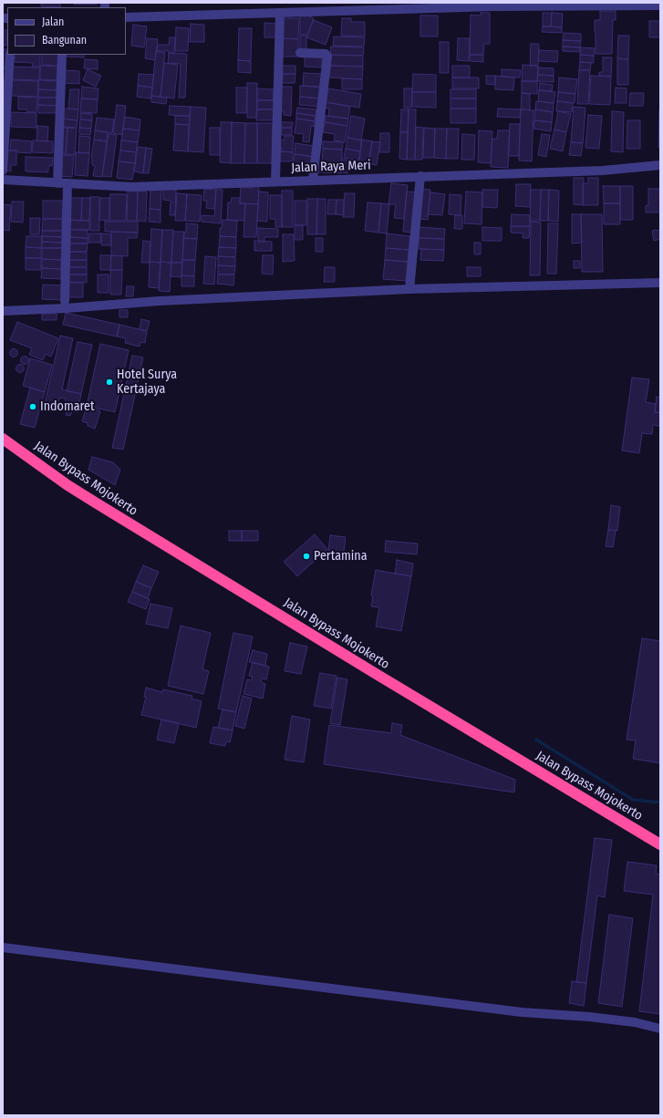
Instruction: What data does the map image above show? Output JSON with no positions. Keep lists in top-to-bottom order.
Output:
{
  "streets": {
    "highway": ["Jalan Bypass Mojokerto"],
    "street": ["Jalan Raya Meri"]
  },
  "places": ["Hotel Surya Kertajaya", "Indomaret", "Pertamina"],
  "legend": ["Jalan", "Bangunan"]
}
